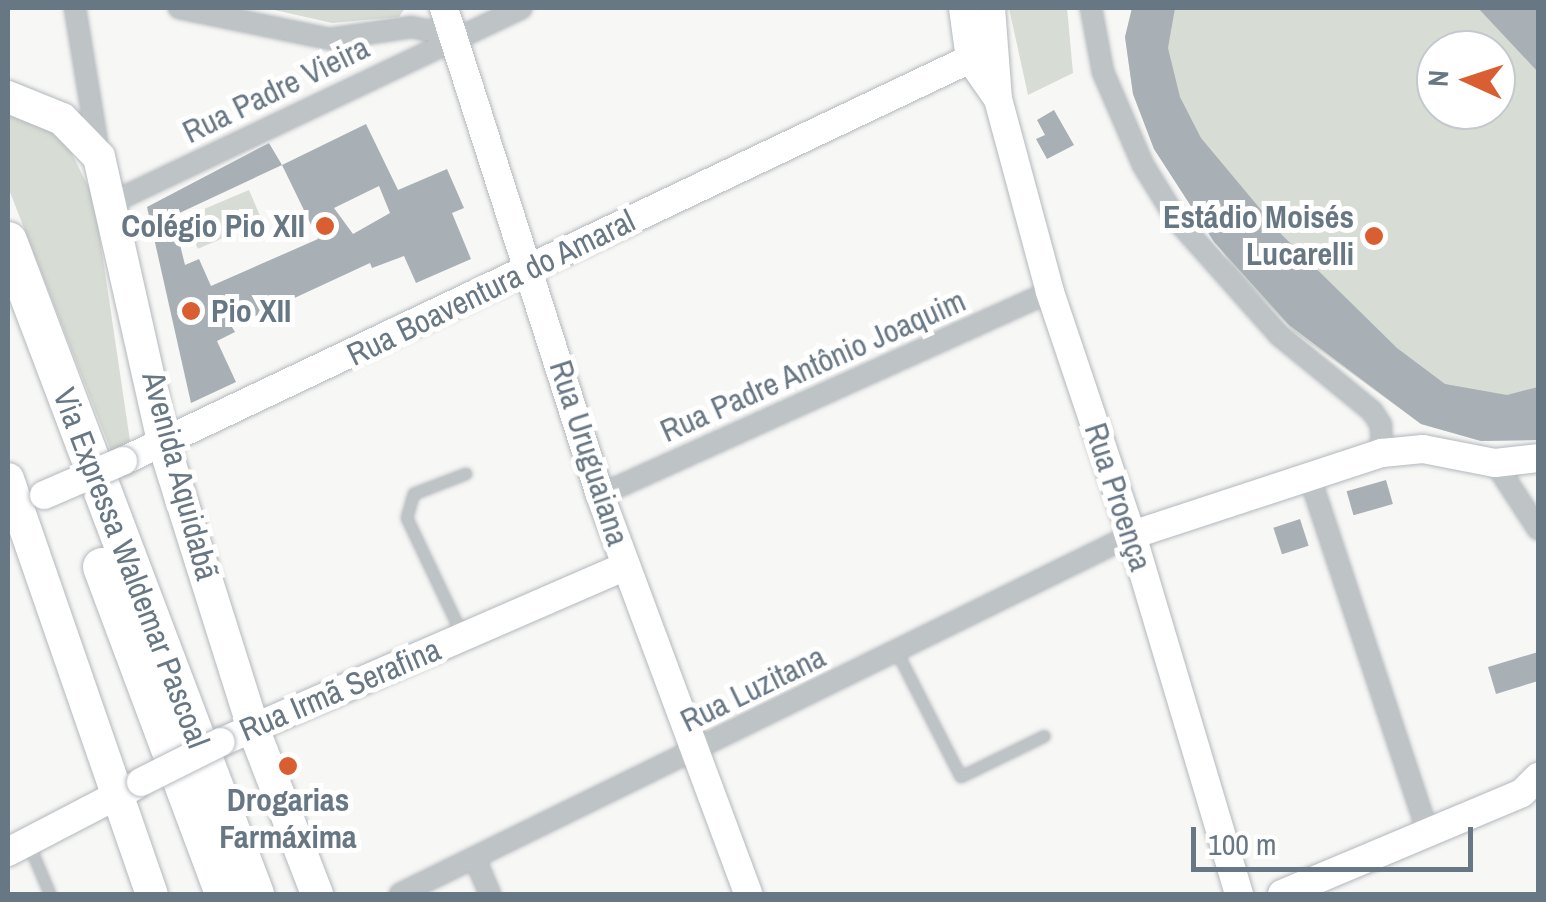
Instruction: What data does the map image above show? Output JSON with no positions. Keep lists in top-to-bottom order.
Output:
{
  "streets": {
    "highway": ["Via Expressa Waldemar Pascoal"],
    "main road": [
      "Rua Boaventura do Amaral",
      "Rua Uruguaiana",
      "Avenida Aquidabã",
      "Rua Proença",
      "Rua Irmã Serafina"
    ],
    "street": ["Rua Padre Vieira", "Rua Padre Antônio Joaquim", "Rua Luzitana"]
  },
  "crossings": [
    ["Rua Padre Vieira", "Rua Uruguaiana"],
    ["Rua Padre Vieira", "Avenida Aquidabã"],
    ["Rua Boaventura do Amaral", "Rua Uruguaiana"],
    ["Rua Boaventura do Amaral", "Avenida Aquidabã"],
    ["Rua Boaventura do Amaral", "Rua Proença"],
    ["Rua Padre Antônio Joaquim", "Rua Uruguaiana"],
    ["Rua Padre Antônio Joaquim", "Rua Proença"],
    ["Rua Uruguaiana", "Rua Luzitana"],
    ["Rua Uruguaiana", "Rua Irmã Serafina"],
    ["Avenida Aquidabã", "Rua Irmã Serafina"],
    ["Rua Proença", "Rua Luzitana"]
  ],
  "places": [
    "Colégio Pio XII",
    "Estádio Moisés Lucarelli",
    "Pio XII",
    "Drogarias Farmáxima"
  ],
  "scale_bar": "100 m",
  "north": "left"
}
